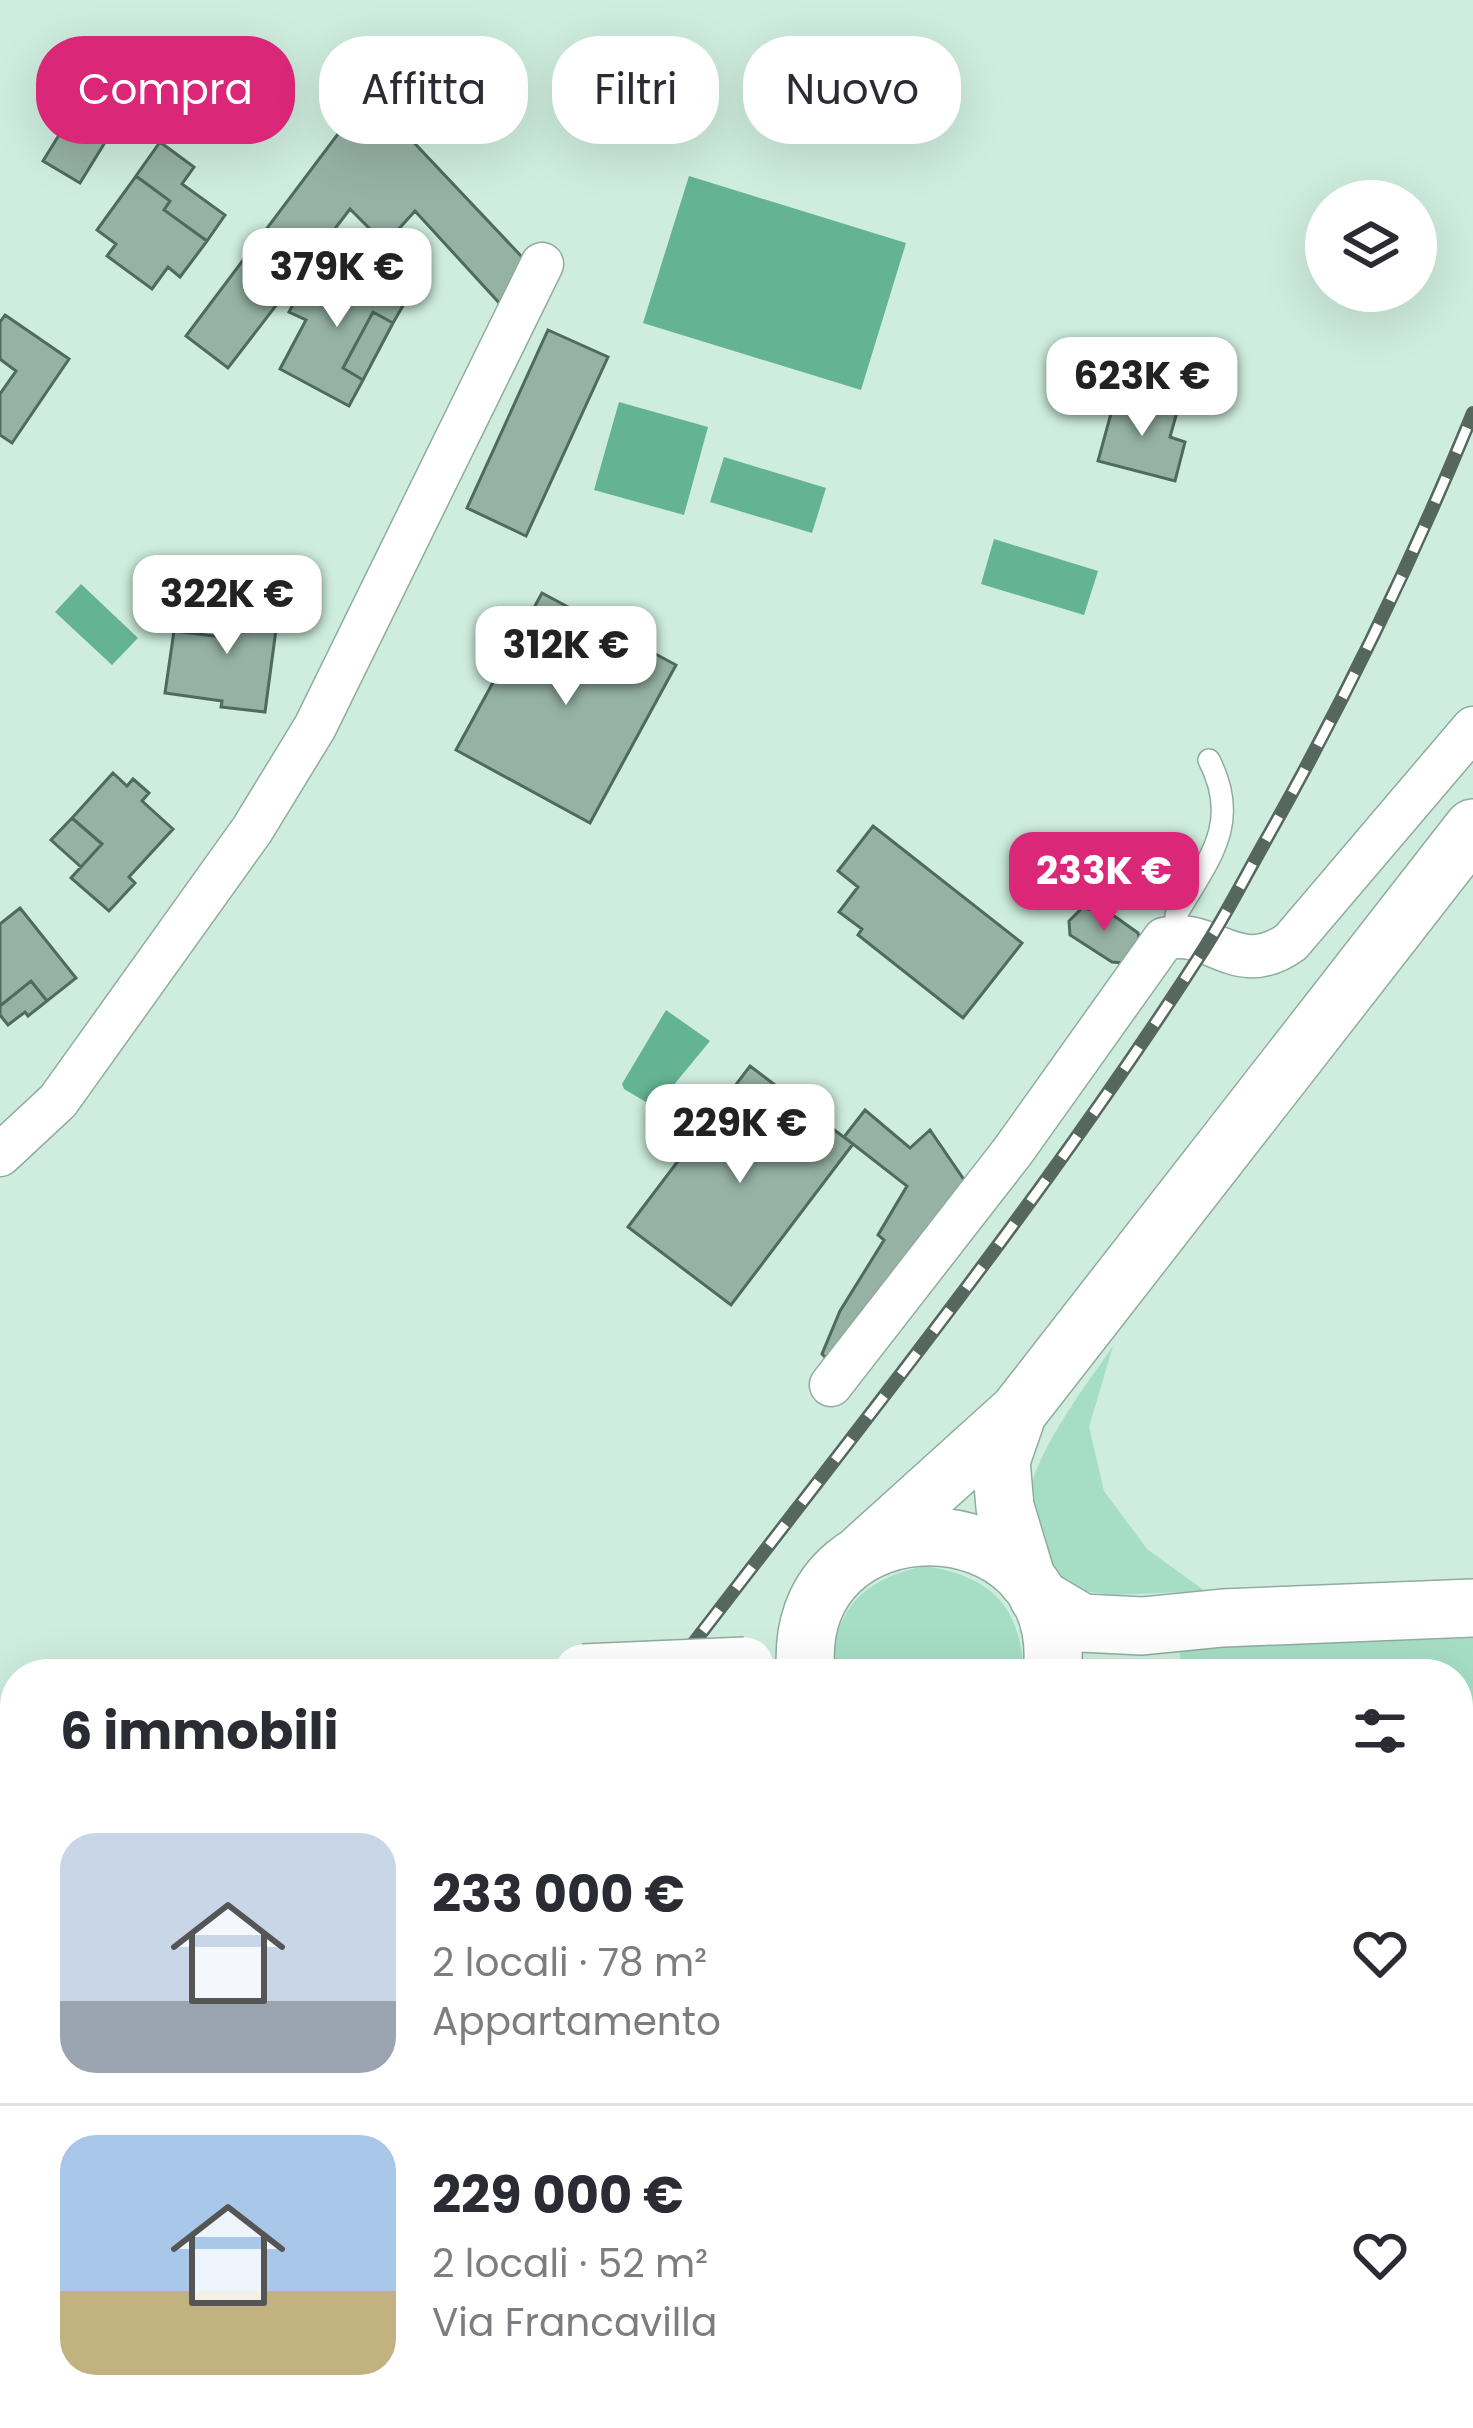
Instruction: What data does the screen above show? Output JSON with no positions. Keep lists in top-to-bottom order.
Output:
{
  "page": {
    "chip": [
      "Compra",
      "Affitta",
      "Filtri",
      "Nuovo"
    ],
    "price": [
      "379K €",
      "623K €",
      "322K €",
      "312K €",
      "233K €",
      "229K €"
    ],
    "heading": "6 immobili",
    "list": [
      {
        "name": "233 000 €",
        "note": "2 locali · 78 m² · Appartamento"
      },
      {
        "name": "229 000 €",
        "note": "2 locali · 52 m² · Via Francavilla"
      }
    ]
  }
}
